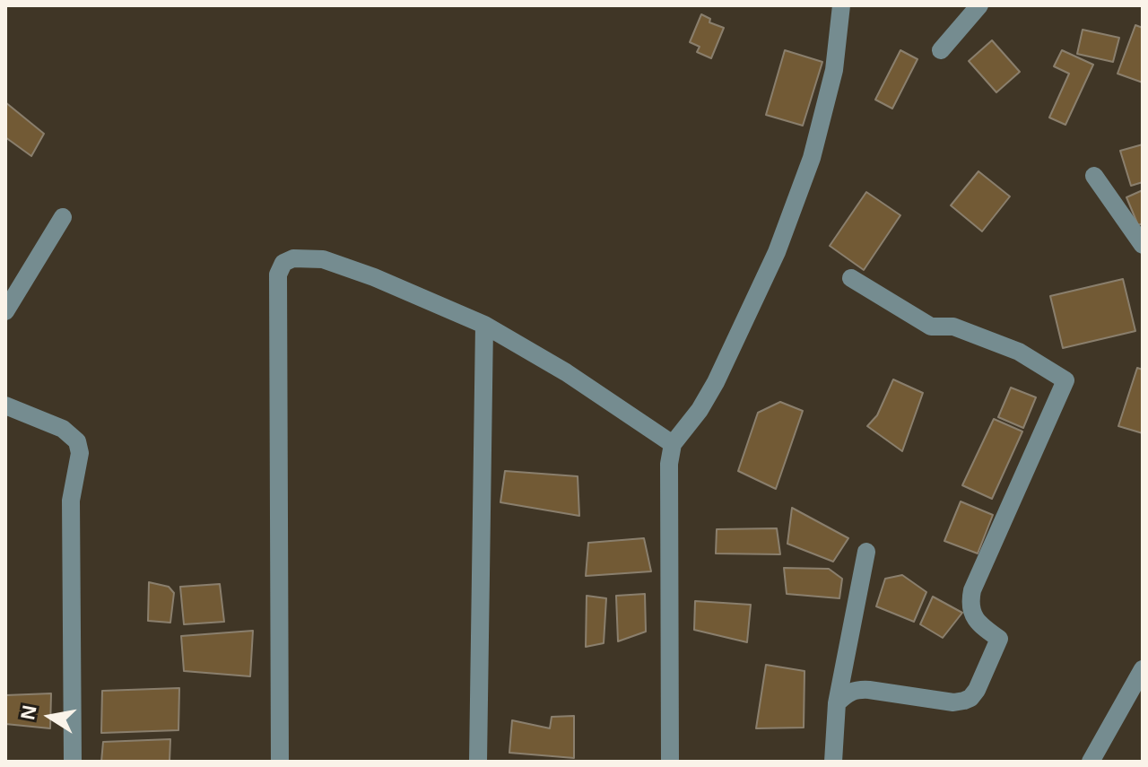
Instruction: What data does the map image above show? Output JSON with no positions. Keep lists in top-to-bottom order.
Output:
{
  "north": "left"
}
